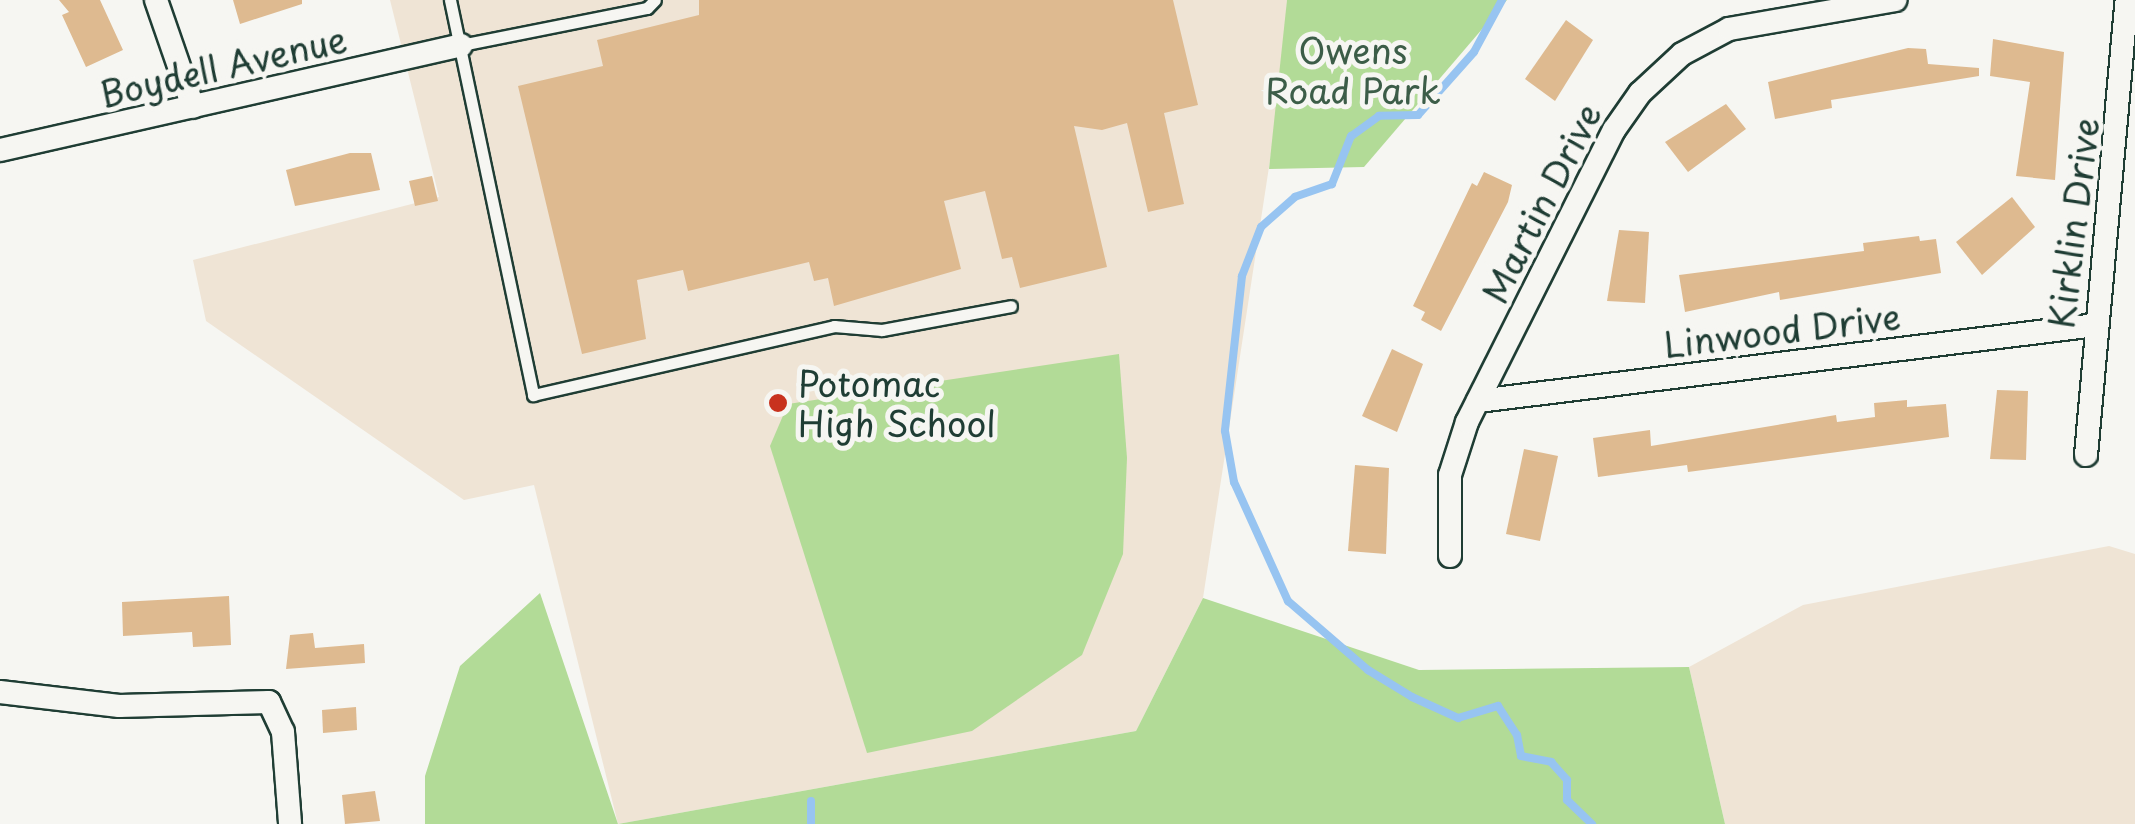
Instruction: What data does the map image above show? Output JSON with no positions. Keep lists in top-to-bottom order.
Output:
{
  "streets": {
    "street": [
      "Boydell Avenue",
      "Martin Drive",
      "Kirklin Drive",
      "Linwood Drive"
    ]
  },
  "crossings": [
    ["Martin Drive", "Linwood Drive"],
    ["Kirklin Drive", "Linwood Drive"]
  ],
  "parks": ["Owens Road Park"],
  "places": ["Potomac High School"]
}
